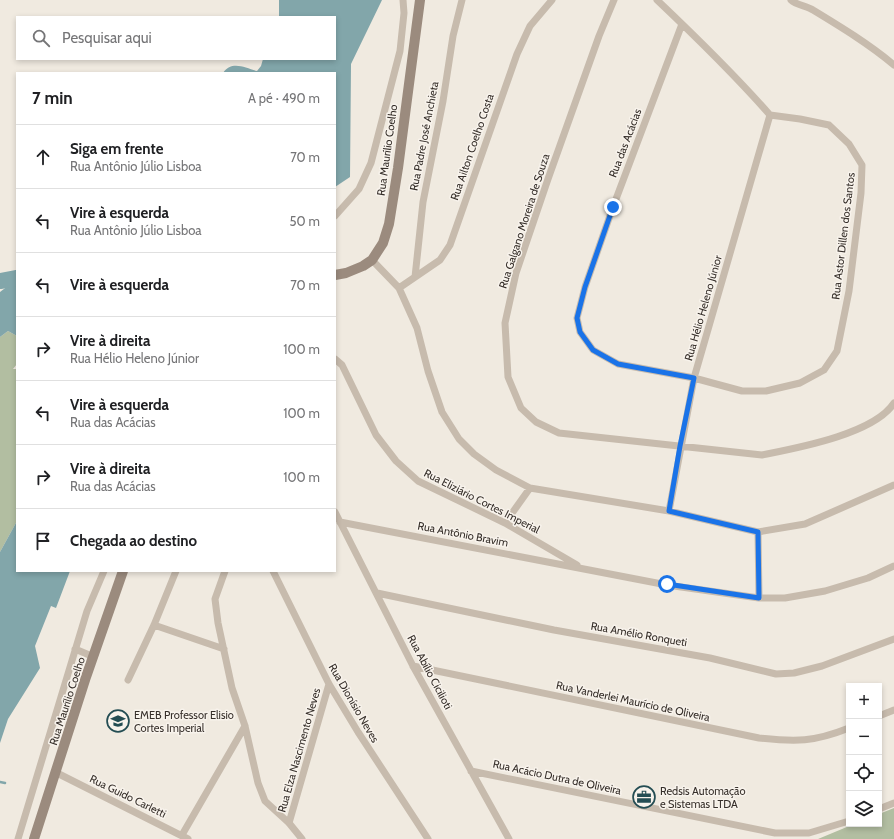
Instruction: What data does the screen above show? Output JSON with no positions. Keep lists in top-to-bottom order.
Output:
{
  "streets": {
    "main road": ["Rua Maurílio Coelho"],
    "street": [
      "Rua Padre José Anchieta",
      "Rua das Acácias",
      "Rua Ailton Coelho Costa",
      "Rua Galgano Moreira de Souza",
      "Rua Astor Dillen dos Santos",
      "Rua Hélio Heleno Júnior",
      "Rua Eliziário Cortes Imperial",
      "Rua Antônio Bravim",
      "Rua Amélio Ronqueti",
      "Rua Abílio Cicilioti",
      "Rua Vanderlei Maurício de Oliveira",
      "Rua Dionísio Neves",
      "Rua Elza Nascimento Neves",
      "Rua Acácio Dutra de Oliveira",
      "Rua Guido Carletti"
    ]
  },
  "crossings": [
    ["Rua Padre José Anchieta", "Rua Ailton Coelho Costa"],
    ["Rua das Acácias", "Rua Astor Dillen dos Santos"],
    ["Rua das Acácias", "Rua Hélio Heleno Júnior"],
    ["Rua Maurílio Coelho", "Rua Guido Carletti"],
    ["Rua Galgano Moreira de Souza", "Rua Hélio Heleno Júnior"],
    ["Rua Astor Dillen dos Santos", "Rua Hélio Heleno Júnior"],
    ["Rua Eliziário Cortes Imperial", "Rua Antônio Bravim"],
    ["Rua Antônio Bravim", "Rua Abílio Cicilioti"],
    ["Rua Amélio Ronqueti", "Rua Abílio Cicilioti"],
    ["Rua Abílio Cicilioti", "Rua Vanderlei Maurício de Oliveira"],
    ["Rua Abílio Cicilioti", "Rua Acácio Dutra de Oliveira"],
    ["Rua Dionísio Neves", "Rua Elza Nascimento Neves"]
  ],
  "places": {
    "school or university": ["EMEB Professor Elisio Cortes Imperial"],
    "office": ["Redsis Automação e Sistemas LTDA"]
  },
  "page": {
    "search": "Pesquisar aqui",
    "heading": ["7 min", "A pé · 490 m"],
    "list": [
      ["Siga em frente", "Rua Antônio Júlio Lisboa", "70 m"],
      ["Vire à esquerda", "Rua Antônio Júlio Lisboa", "50 m"],
      ["Vire à esquerda", "70 m"],
      ["Vire à direita", "Rua Hélio Heleno Júnior", "100 m"],
      ["Vire à esquerda", "Rua das Acácias", "100 m"],
      ["Vire à direita", "Rua das Acácias", "100 m"],
      "Chegada ao destino"
    ],
    "map_buttons": ["+", "−"]
  }
}
